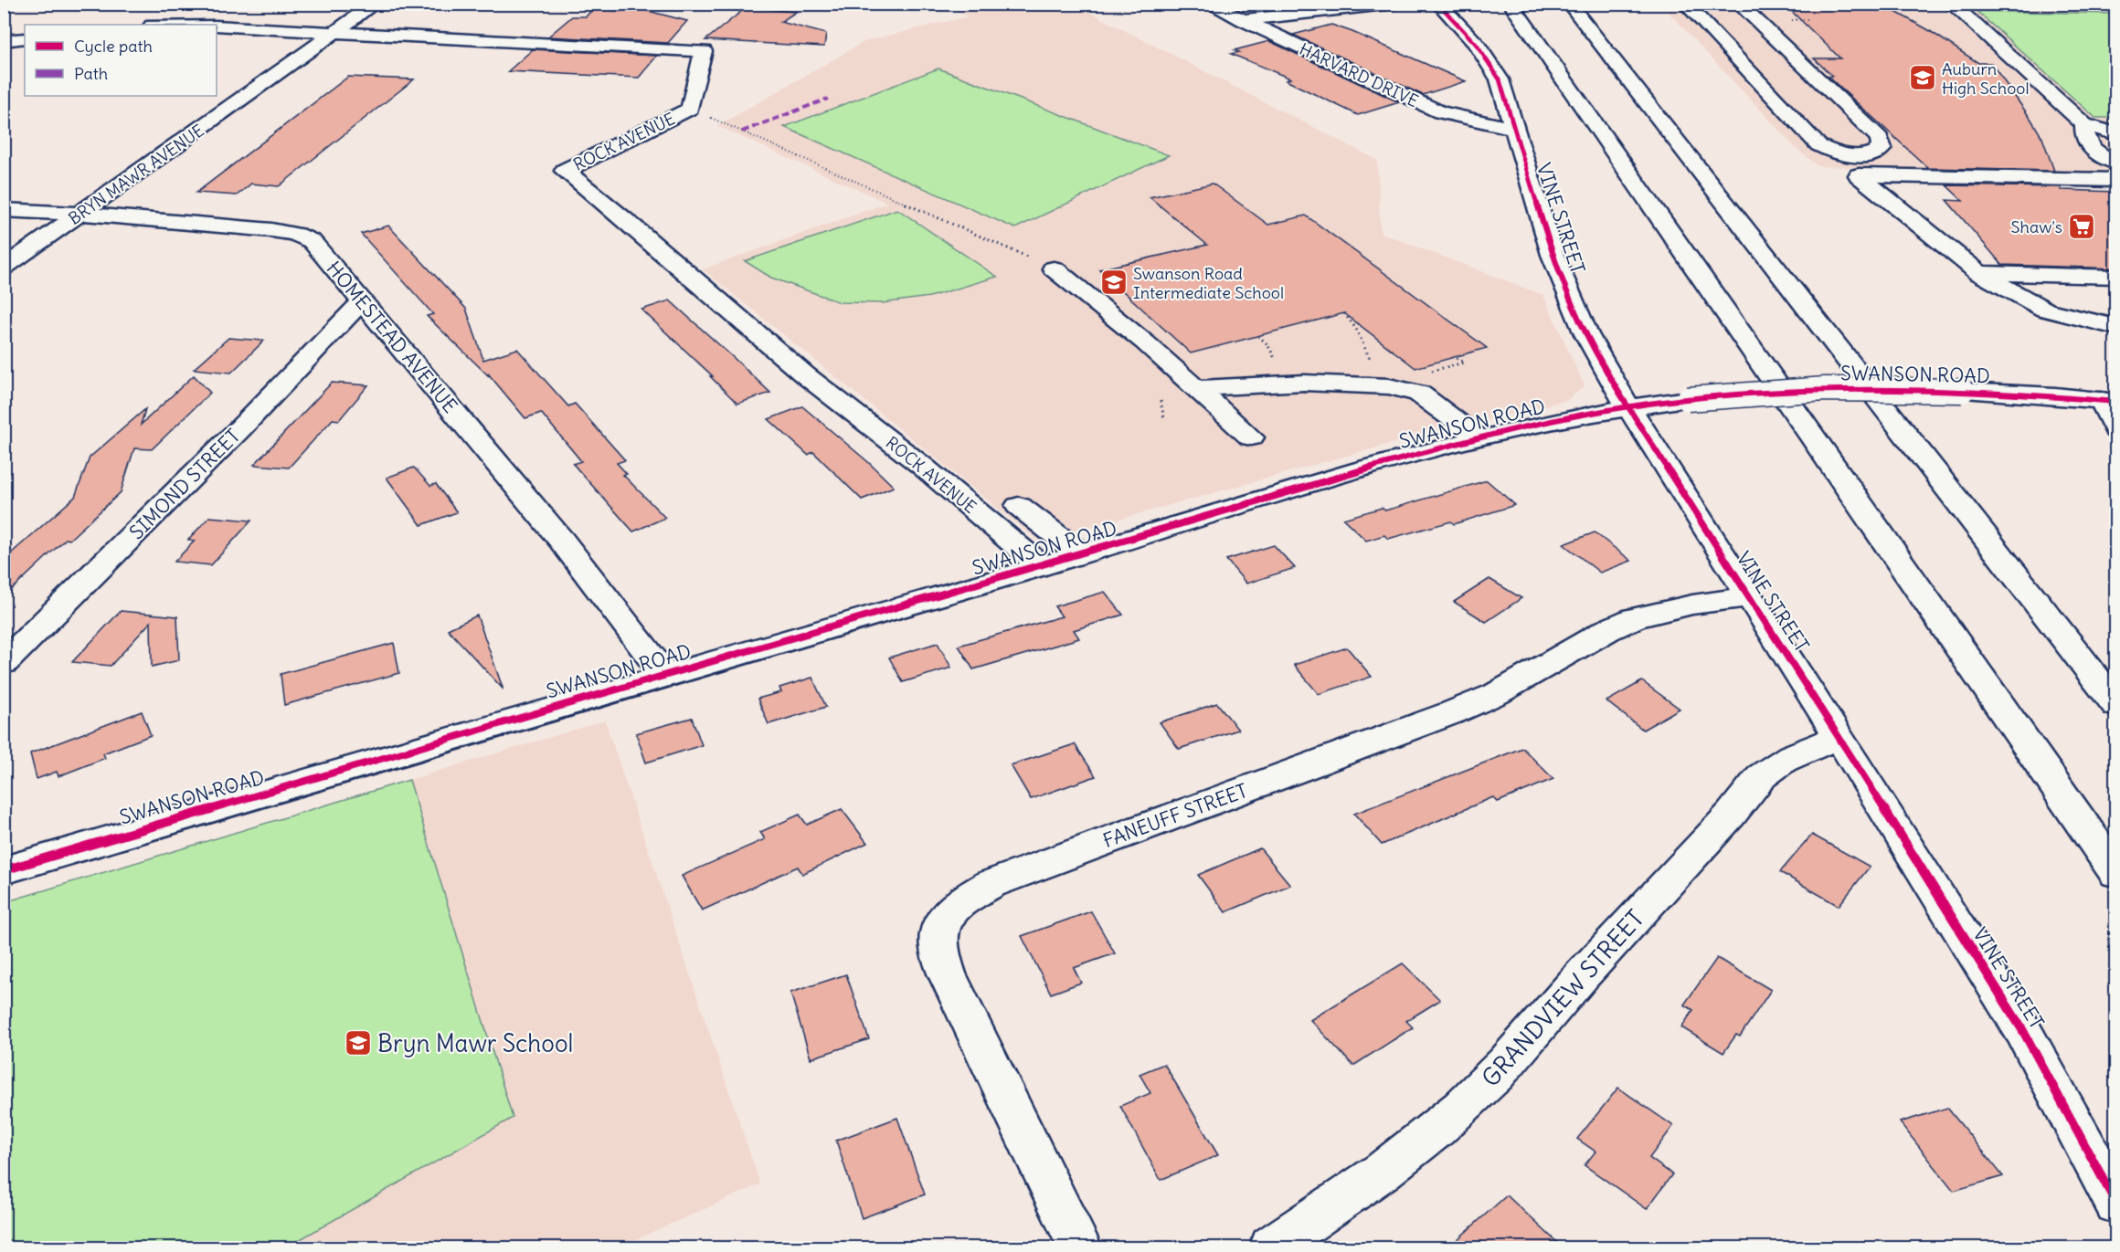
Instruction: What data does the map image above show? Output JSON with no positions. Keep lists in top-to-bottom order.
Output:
{
  "streets": {
    "main road": [
      "HARVARD DRIVE",
      "ROCK AVENUE",
      "BRYN MAWR AVENUE",
      "VINE STREET",
      "HOMESTEAD AVENUE",
      "SWANSON ROAD",
      "SIMOND STREET",
      "FANEUFF STREET",
      "GRANDVIEW STREET"
    ]
  },
  "crossings": [
    ["HARVARD DRIVE", "VINE STREET"],
    ["ROCK AVENUE", "BRYN MAWR AVENUE"],
    ["ROCK AVENUE", "SWANSON ROAD"],
    ["BRYN MAWR AVENUE", "HOMESTEAD AVENUE"],
    ["VINE STREET", "SWANSON ROAD"],
    ["VINE STREET", "FANEUFF STREET"],
    ["VINE STREET", "GRANDVIEW STREET"],
    ["HOMESTEAD AVENUE", "SWANSON ROAD"],
    ["HOMESTEAD AVENUE", "SIMOND STREET"]
  ],
  "places": {
    "school or university": ["Auburn High School", "Swanson Road Intermediate School", "Bryn Mawr School"],
    "supermarket": ["Shaw's"]
  },
  "legend": ["Cycle path", "Path"]
}
